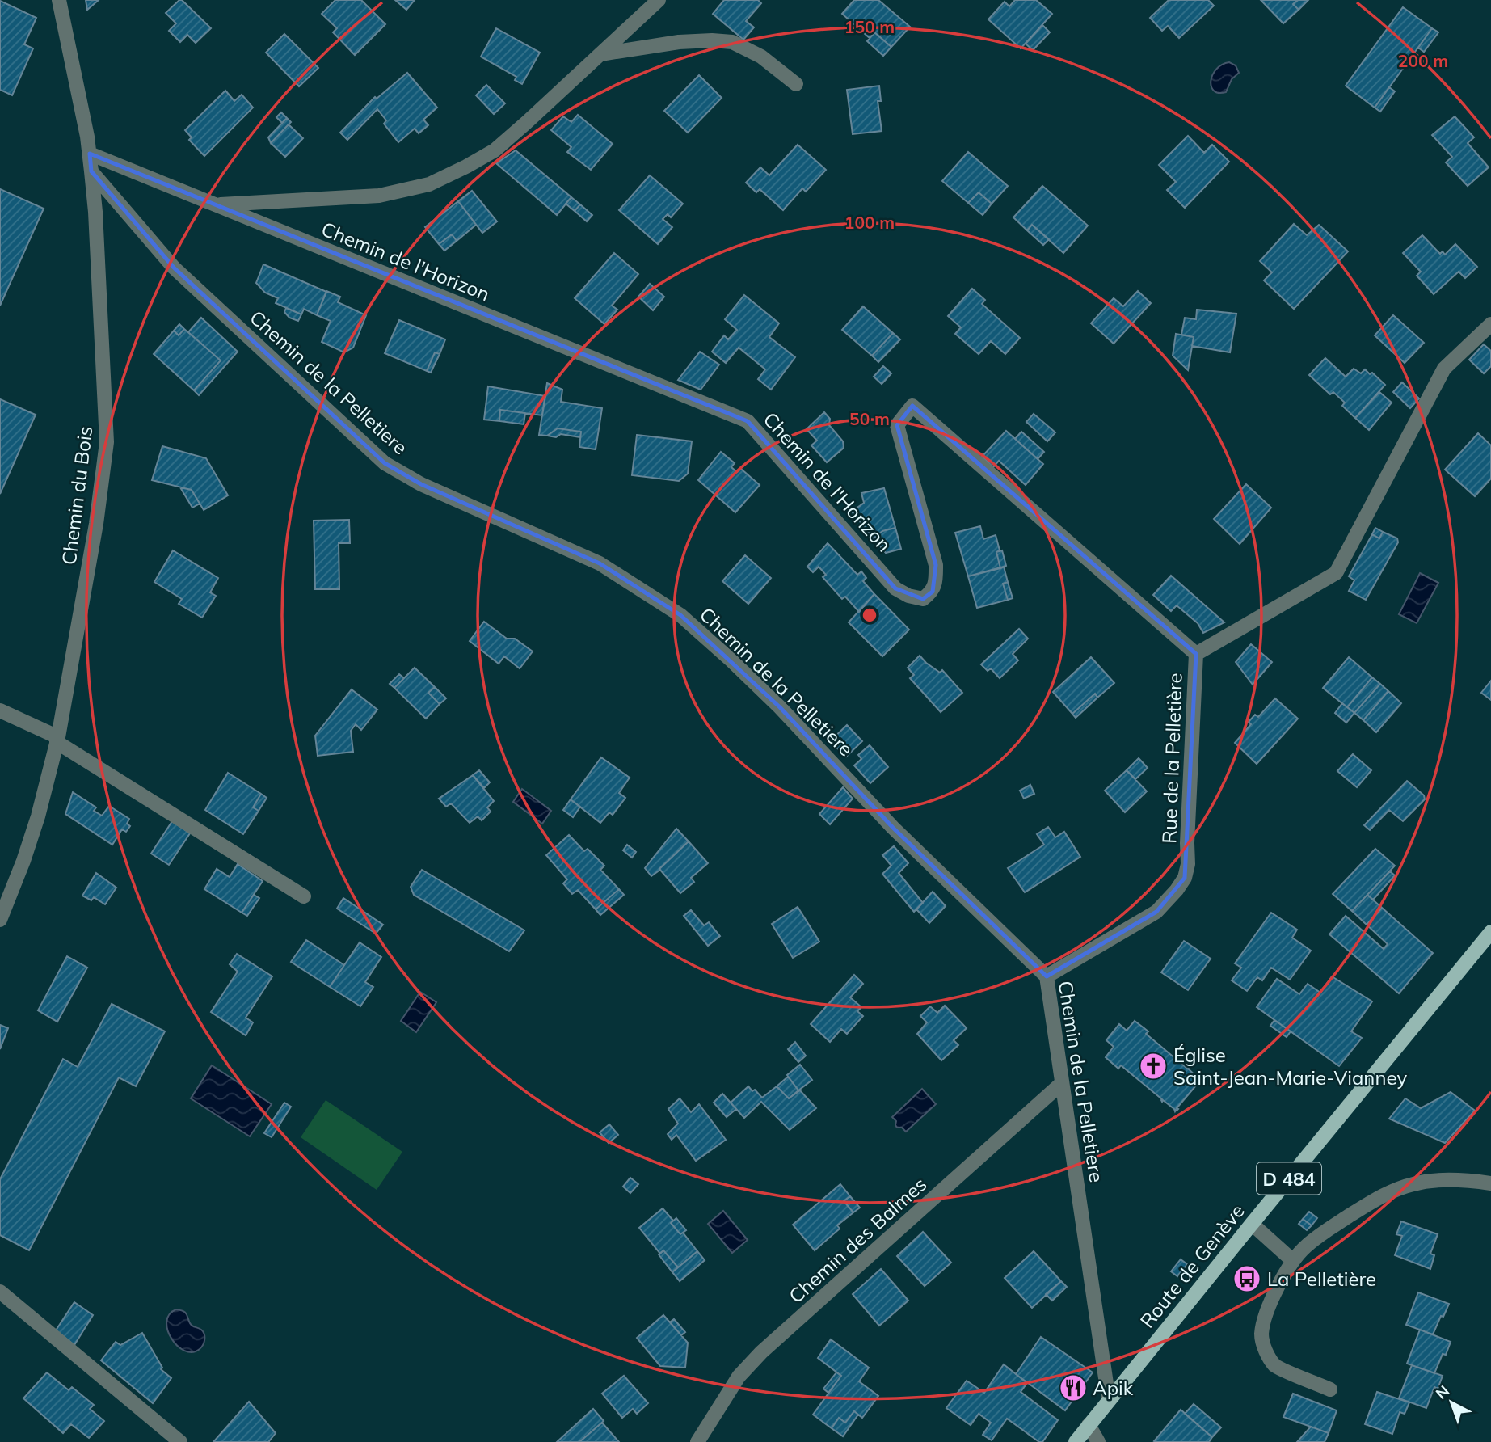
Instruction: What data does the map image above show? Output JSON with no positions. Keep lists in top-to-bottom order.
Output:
{
  "streets": {
    "main road": ["D 484", "Route de Genève"],
    "street": [
      "Chemin de l'Horizon",
      "Chemin de la Pelletiere",
      "Chemin du Bois",
      "Rue de la Pelletière",
      "Chemin des Balmes"
    ]
  },
  "crossings": [
    ["Chemin de l'Horizon", "Chemin du Bois"],
    ["Chemin de l'Horizon", "Rue de la Pelletière"],
    ["Chemin de la Pelletiere", "Chemin du Bois"],
    ["Chemin de la Pelletiere", "Rue de la Pelletière"],
    ["Chemin de la Pelletiere", "Chemin des Balmes"],
    ["Chemin de la Pelletiere", "Route de Genève"]
  ],
  "places": {
    "church": ["Église Saint-Jean-Marie-Vianney"],
    "bus stop": ["La Pelletière"],
    "restaurant": ["Apik"]
  },
  "north": "top left",
  "rings": [
    "150 m",
    "200 m",
    "100 m",
    "50 m"
  ]
}
